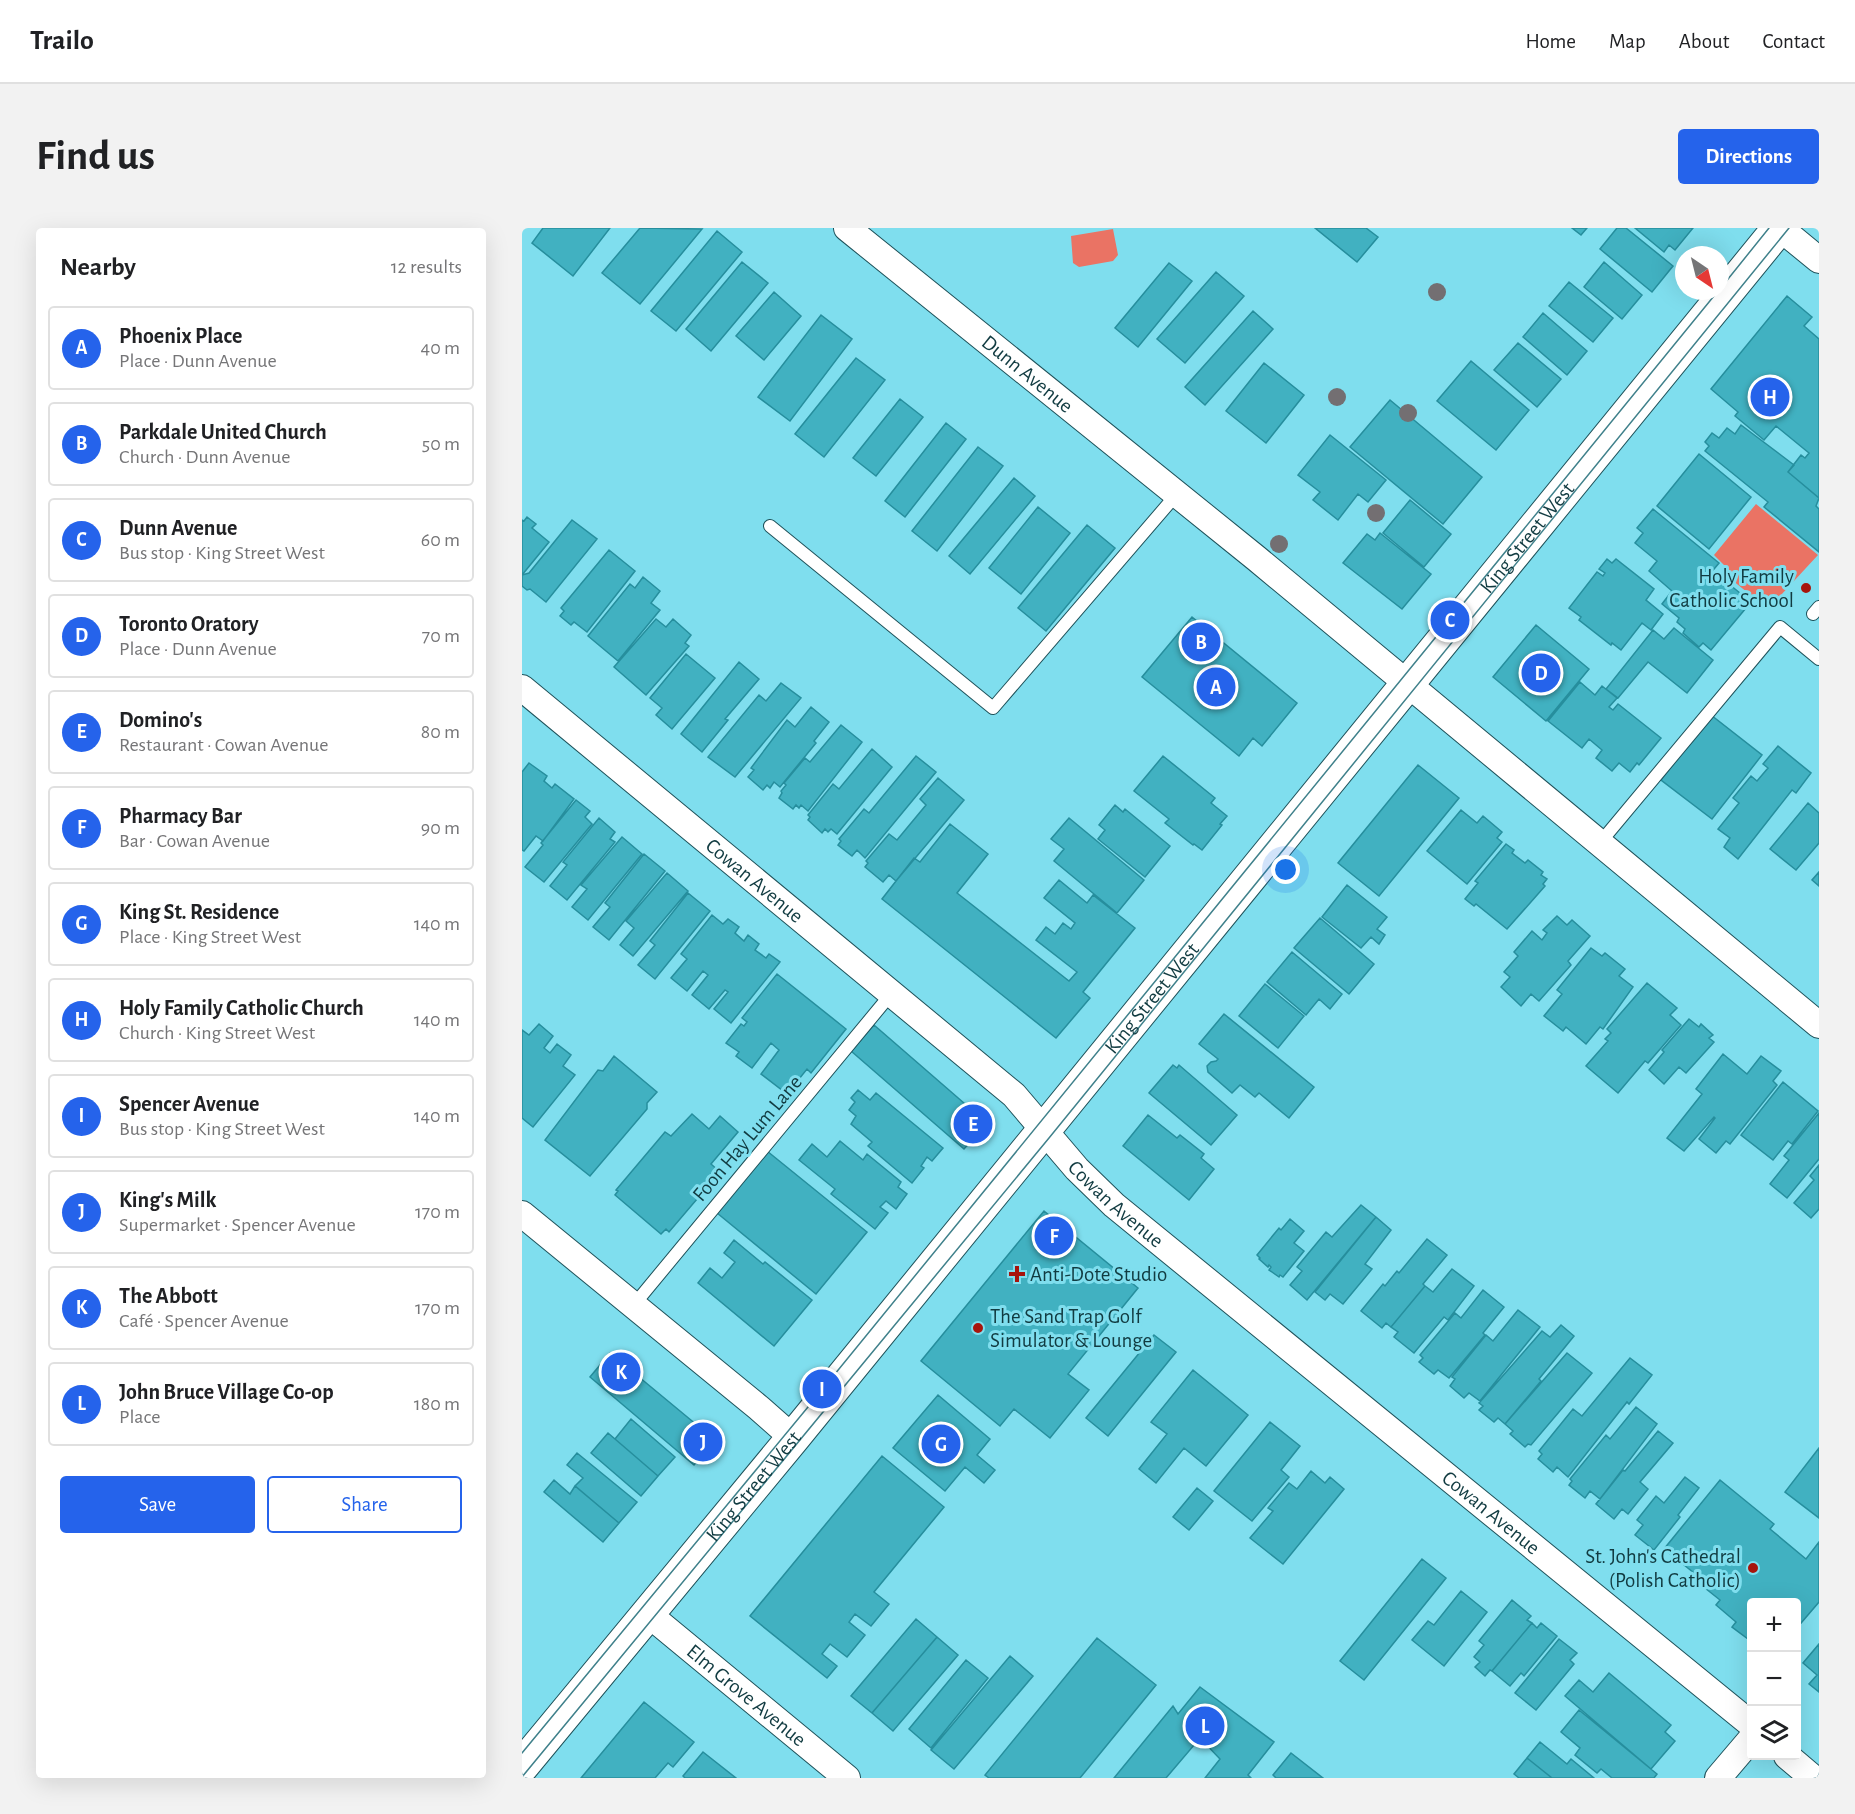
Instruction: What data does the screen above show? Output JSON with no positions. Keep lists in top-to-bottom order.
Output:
{
  "streets": {
    "main road": ["King Street West"],
    "street": ["Dunn Avenue", "Cowan Avenue", "Elm Grove Avenue"],
    "lane": ["Foon Hay Lum Lane"]
  },
  "crossings": [
    ["Dunn Avenue", "King Street West"],
    ["King Street West", "Cowan Avenue"],
    ["King Street West", "Elm Grove Avenue"],
    ["Cowan Avenue", "Foon Hay Lum Lane"]
  ],
  "places": {
    "other": ["Holy Family Catholic School", "The Sand Trap Golf Simulator & Lounge", "St. John's Cathedral (Polish Catholic)"],
    "health": ["Anti-Dote Studio"]
  },
  "north": "bottom right",
  "page": {
    "header": "Trailo",
    "nav": [
      "Home",
      "Map",
      "About",
      "Contact"
    ],
    "buttons": [
      "Directions",
      ["Save", "Share"]
    ],
    "title": "Find us",
    "heading": ["Nearby", "12 results"],
    "list": [
      {
        "mark": "A",
        "name": "Phoenix Place",
        "note": "Place · Dunn Avenue",
        "value": "40 m"
      },
      {
        "mark": "B",
        "name": "Parkdale United Church",
        "note": "Church · Dunn Avenue",
        "value": "50 m"
      },
      {
        "mark": "C",
        "name": "Dunn Avenue",
        "note": "Bus stop · King Street West",
        "value": "60 m"
      },
      {
        "mark": "D",
        "name": "Toronto Oratory",
        "note": "Place · Dunn Avenue",
        "value": "70 m"
      },
      {
        "mark": "E",
        "name": "Domino's",
        "note": "Restaurant · Cowan Avenue",
        "value": "80 m"
      },
      {
        "mark": "F",
        "name": "Pharmacy Bar",
        "note": "Bar · Cowan Avenue",
        "value": "90 m"
      },
      {
        "mark": "G",
        "name": "King St. Residence",
        "note": "Place · King Street West",
        "value": "140 m"
      },
      {
        "mark": "H",
        "name": "Holy Family Catholic Church",
        "note": "Church · King Street West",
        "value": "140 m"
      },
      {
        "mark": "I",
        "name": "Spencer Avenue",
        "note": "Bus stop · King Street West",
        "value": "140 m"
      },
      {
        "mark": "J",
        "name": "King's Milk",
        "note": "Supermarket · Spencer Avenue",
        "value": "170 m"
      },
      {
        "mark": "K",
        "name": "The Abbott",
        "note": "Café · Spencer Avenue",
        "value": "170 m"
      },
      {
        "mark": "L",
        "name": "John Bruce Village Co-op",
        "note": "Place",
        "value": "180 m"
      }
    ],
    "pins": [
      "H",
      "C",
      "B",
      "D",
      "A",
      "E",
      "F",
      "K",
      "I",
      "J",
      "G",
      "L"
    ],
    "map_buttons": ["+", "−"]
  }
}
